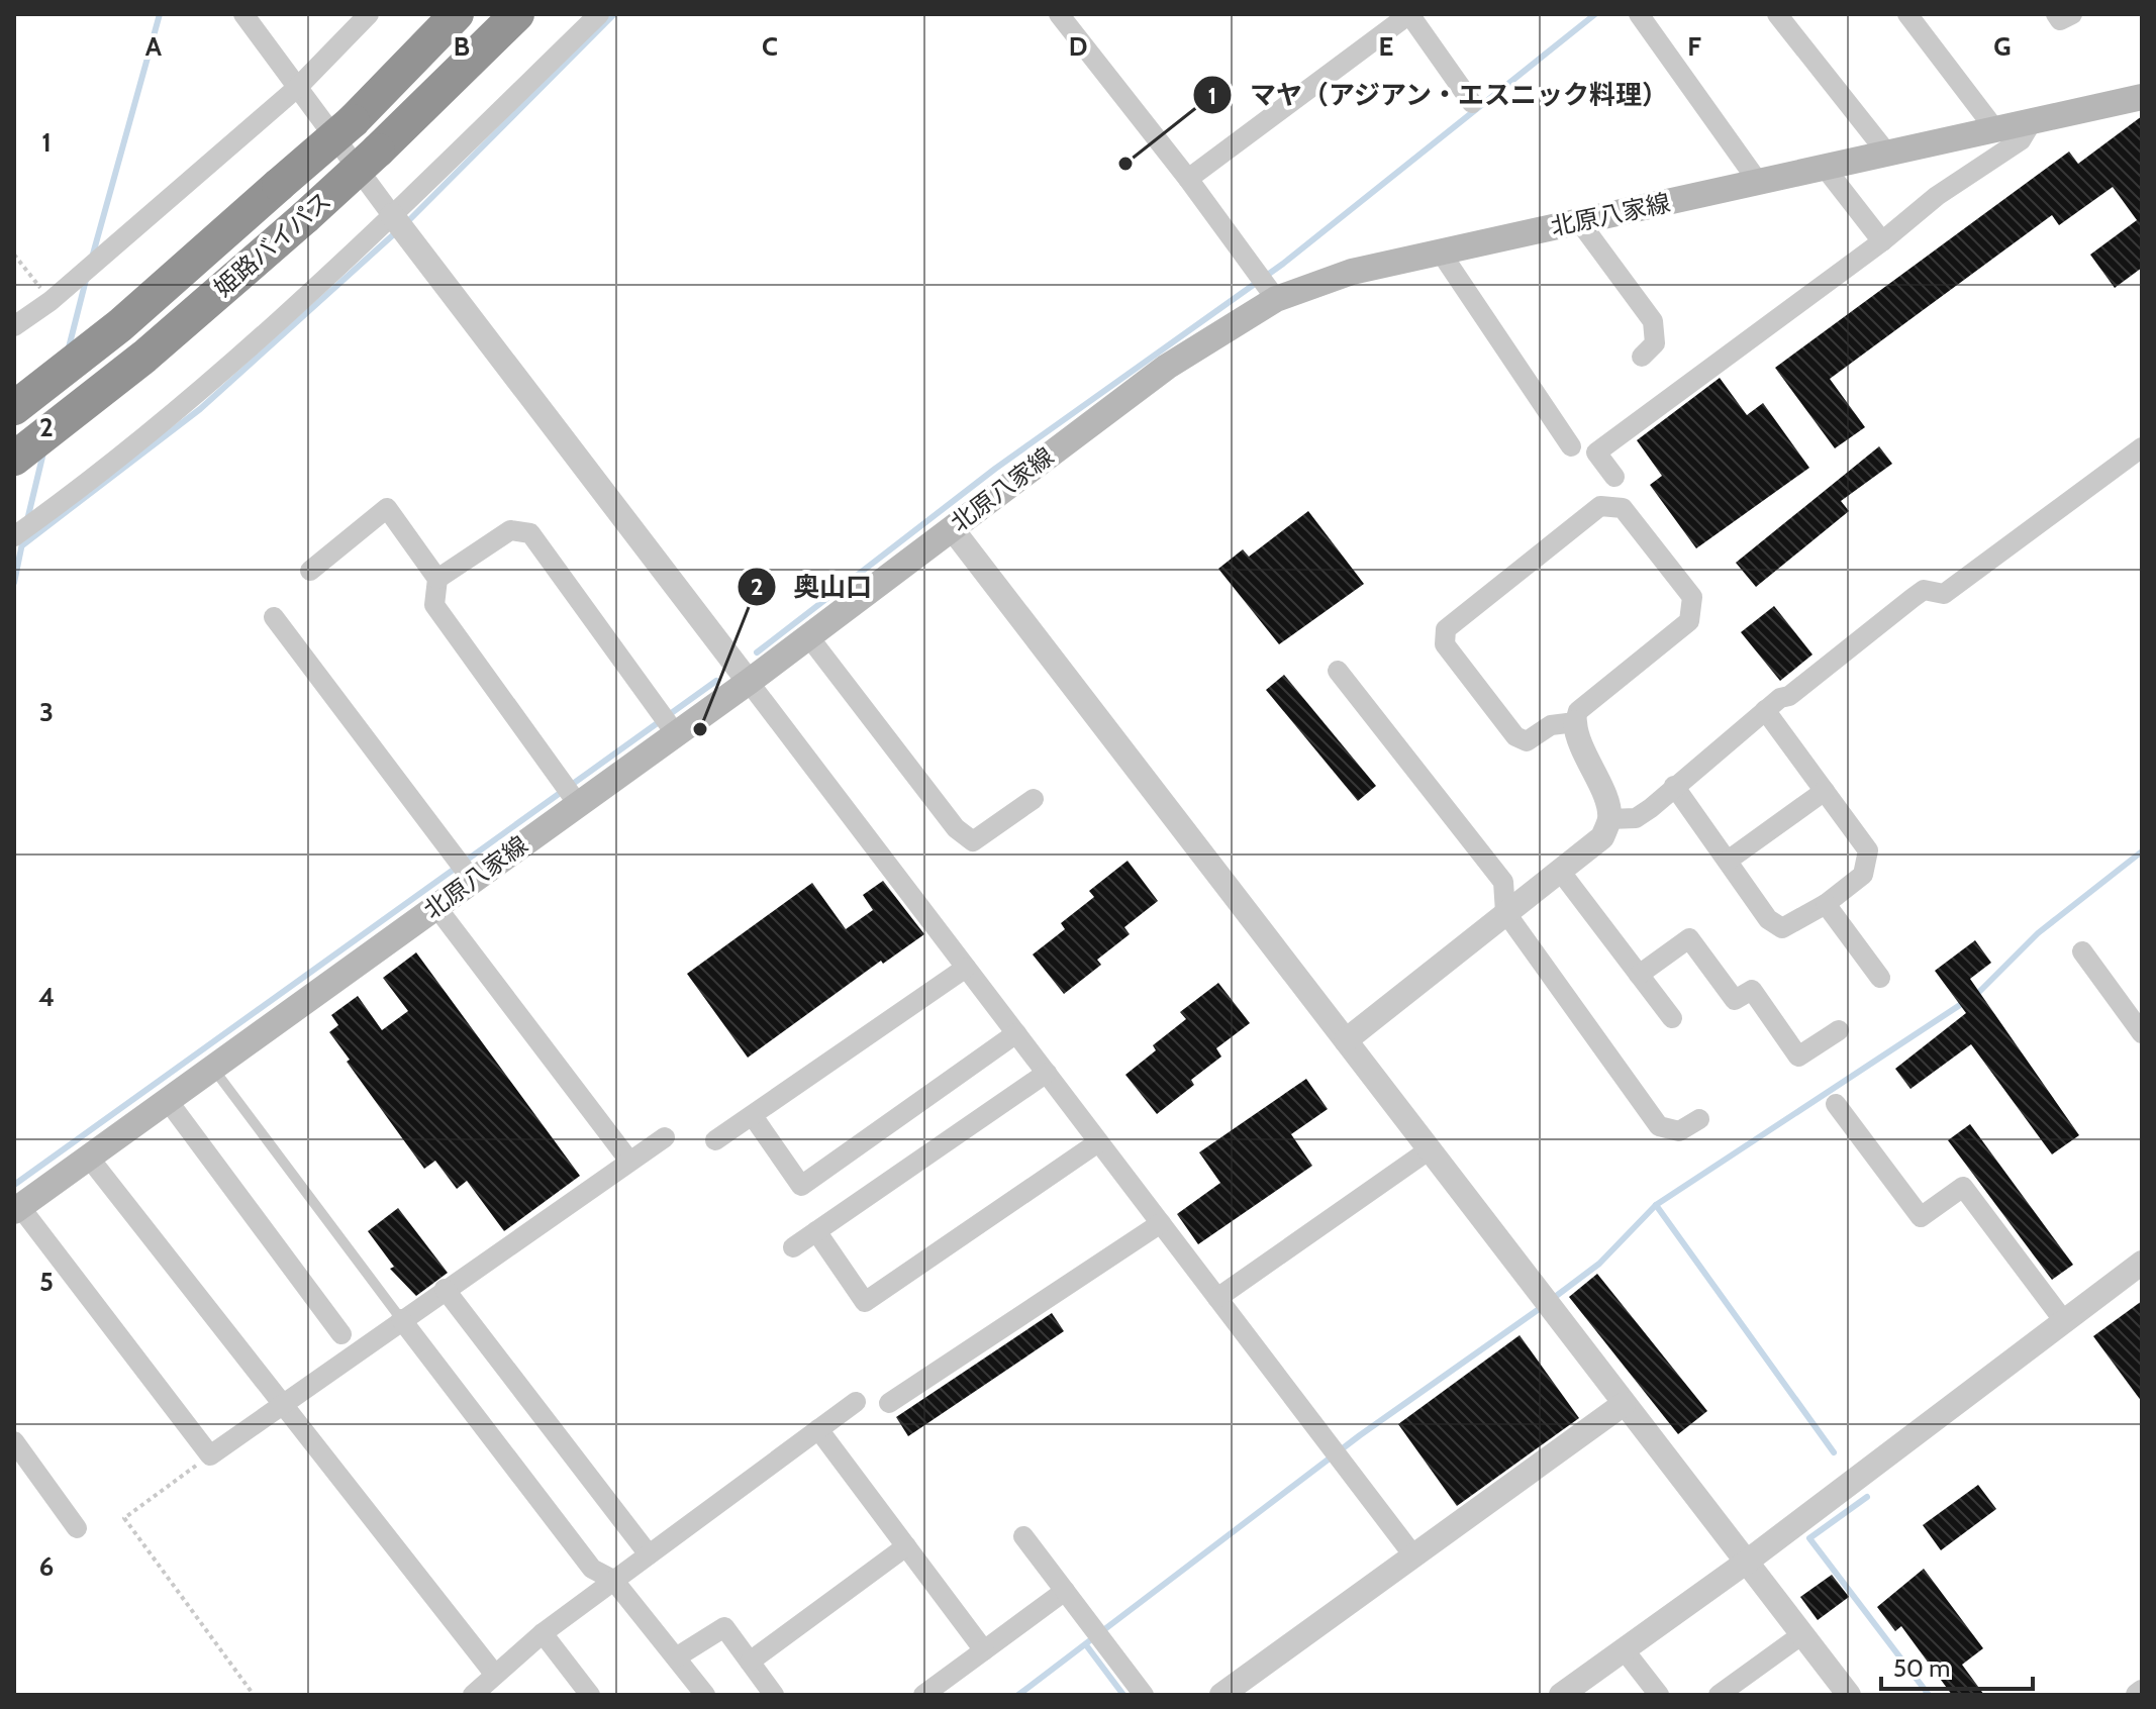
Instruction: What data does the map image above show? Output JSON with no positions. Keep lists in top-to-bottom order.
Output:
{
  "streets": {
    "highway": ["姫路バイパス"],
    "main road": ["北原八家線"]
  },
  "places": ["マヤ（アジアン・エスニック料理）", "奥山口"],
  "scale_bar": "50 m",
  "grid": {
    "columns": [
      "A",
      "B",
      "C",
      "D",
      "E",
      "F",
      "G"
    ],
    "rows": [
      "1",
      "2",
      "3",
      "4",
      "5",
      "6"
    ]
  }
}
